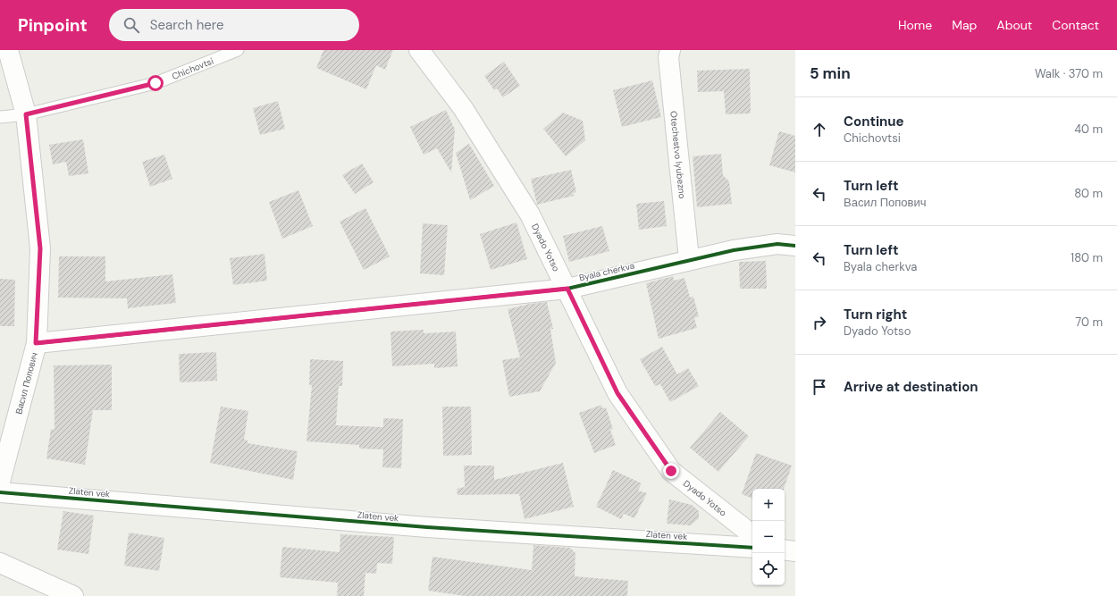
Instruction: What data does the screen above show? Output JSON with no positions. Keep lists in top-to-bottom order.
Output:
{
  "streets": {
    "street": [
      "Otechestvo lyubezno",
      "Dyado Yotso",
      "Byala cherkva",
      "Васил Попович",
      "Zlaten vek"
    ],
    "lane": ["Chichovtsi"]
  },
  "crossings": [
    ["Chichovtsi", "Васил Попович"],
    ["Otechestvo lyubezno", "Byala cherkva"],
    ["Dyado Yotso", "Byala cherkva"],
    ["Byala cherkva", "Васил Попович"]
  ],
  "page": {
    "header": "Pinpoint",
    "search": "Search here",
    "nav": [
      "Home",
      "Map",
      "About",
      "Contact"
    ],
    "heading": ["5 min", "Walk · 370 m"],
    "list": [
      ["Continue", "Chichovtsi", "40 m"],
      ["Turn left", "Васил Попович", "80 m"],
      ["Turn left", "Byala cherkva", "180 m"],
      ["Turn right", "Dyado Yotso", "70 m"],
      "Arrive at destination"
    ],
    "map_buttons": ["+", "−"]
  }
}
